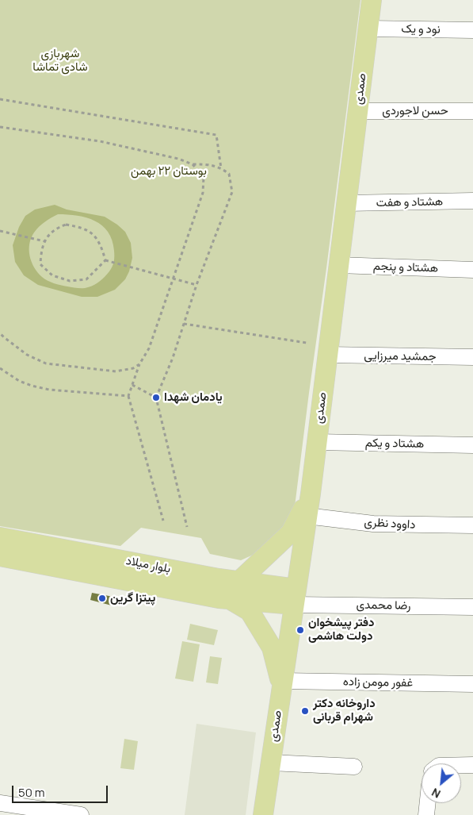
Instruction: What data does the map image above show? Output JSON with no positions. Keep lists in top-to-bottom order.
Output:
{
  "streets": {
    "main road": ["صمدی", "بلوار میلاد"],
    "street": [
      "نود و یک",
      "حسن لاجوردی",
      "هشتاد و هفت",
      "هشتاد و پنجم",
      "جمشید میرزایی",
      "هشتاد و یکم",
      "داوود نظری",
      "رضا محمدی",
      "غفور مومن زاده"
    ]
  },
  "crossings": [
    ["نود و یک", "صمدی"],
    ["صمدی", "حسن لاجوردی"],
    ["صمدی", "هشتاد و هفت"],
    ["صمدی", "هشتاد و پنجم"],
    ["صمدی", "جمشید میرزایی"],
    ["صمدی", "هشتاد و یکم"],
    ["صمدی", "داوود نظری"],
    ["صمدی", "بلوار میلاد"],
    ["صمدی", "رضا محمدی"],
    ["صمدی", "غفور مومن زاده"],
    ["بلوار میلاد", "رضا محمدی"]
  ],
  "parks": ["شهربازی شادی تماشا", "بوستان ۲۲ بهمن"],
  "places": [
    "یادمان شهدا",
    "پیتزا گرین",
    "دفتر پیشخوان دولت هاشمی",
    "داروخانه دکتر شهرام قربانی"
  ],
  "scale_bar": "50 m",
  "north": "bottom left"
}
